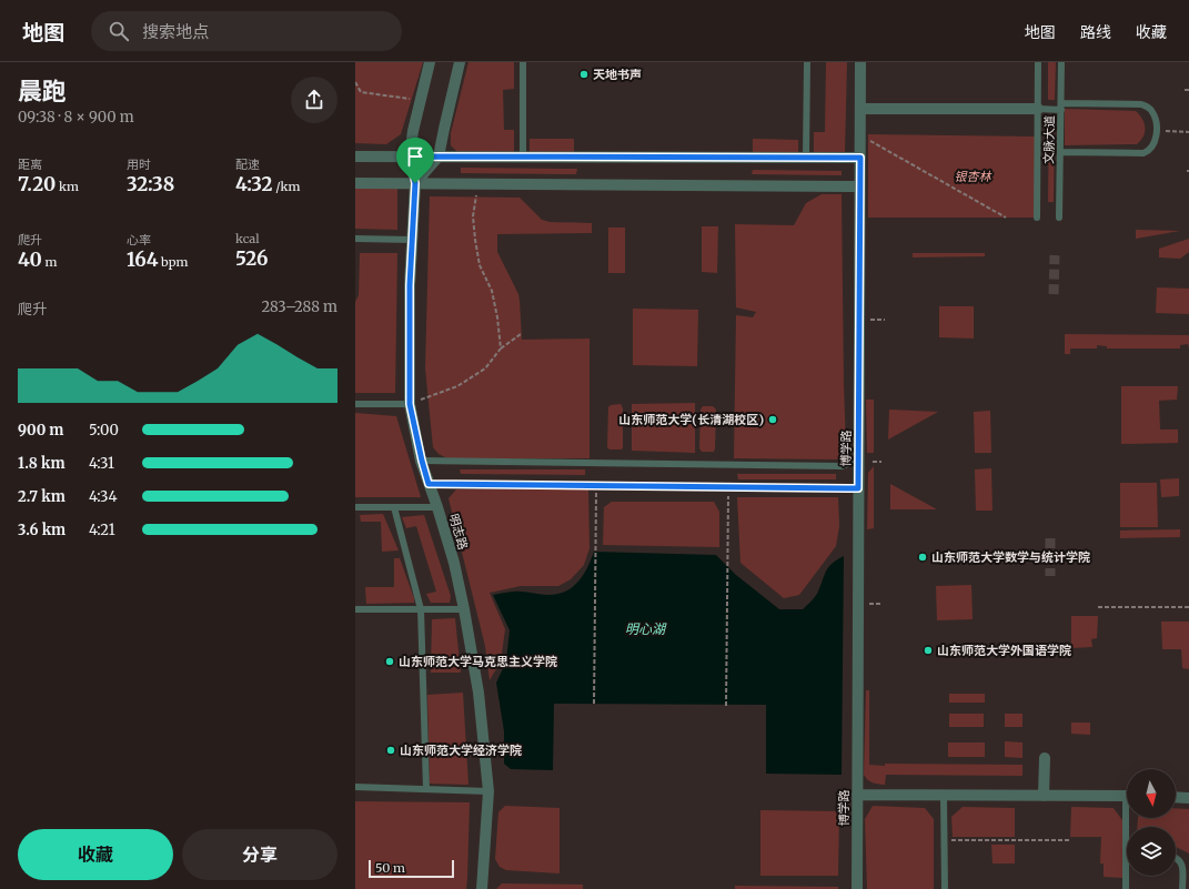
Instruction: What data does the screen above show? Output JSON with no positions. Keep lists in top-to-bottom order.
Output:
{
  "streets": {
    "street": ["博学路", "明志路"],
    "lane": ["文脉大道"]
  },
  "water": ["明心湖"],
  "parks": ["银杏林"],
  "places": [
    "天地书声",
    "山东师范大学(长清湖校区)",
    "山东师范大学数学与统计学院",
    "山东师范大学外国语学院",
    "山东师范大学马克思主义学院",
    "山东师范大学经济学院"
  ],
  "scale_bar": "50 m",
  "north": "bottom",
  "page": {
    "header": "地图",
    "search": "搜索地点",
    "nav": ["地图", "路线", "收藏"],
    "heading": ["晨跑", "09:38 · 8 × 900 m"],
    "stats": [
      ["距离", "7.20 km"],
      ["用时", "32:38"],
      ["配速", "4:32 /km"],
      ["爬升", "40 m"],
      ["心率", "164 bpm"],
      ["kcal", "526"]
    ],
    "chart": ["爬升", "283–288 m"],
    "list": [
      {
        "name": "900 m",
        "note": "5:00"
      },
      {
        "name": "1.8 km",
        "note": "4:31"
      },
      {
        "name": "2.7 km",
        "note": "4:34"
      },
      {
        "name": "3.6 km",
        "note": "4:21"
      }
    ],
    "buttons": ["收藏", "分享"],
    "scale": "50 m"
  }
}
